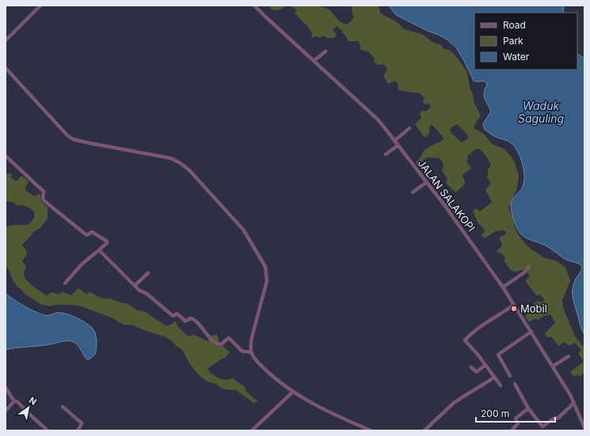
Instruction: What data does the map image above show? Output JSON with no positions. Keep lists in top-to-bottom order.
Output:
{
  "streets": {
    "street": ["JALAN SALAKOPI"]
  },
  "water": ["Waduk Saguling"],
  "places": ["Mobil"],
  "legend": ["Road", "Park", "Water"],
  "scale_bar": "200 m",
  "north": "top right"
}
